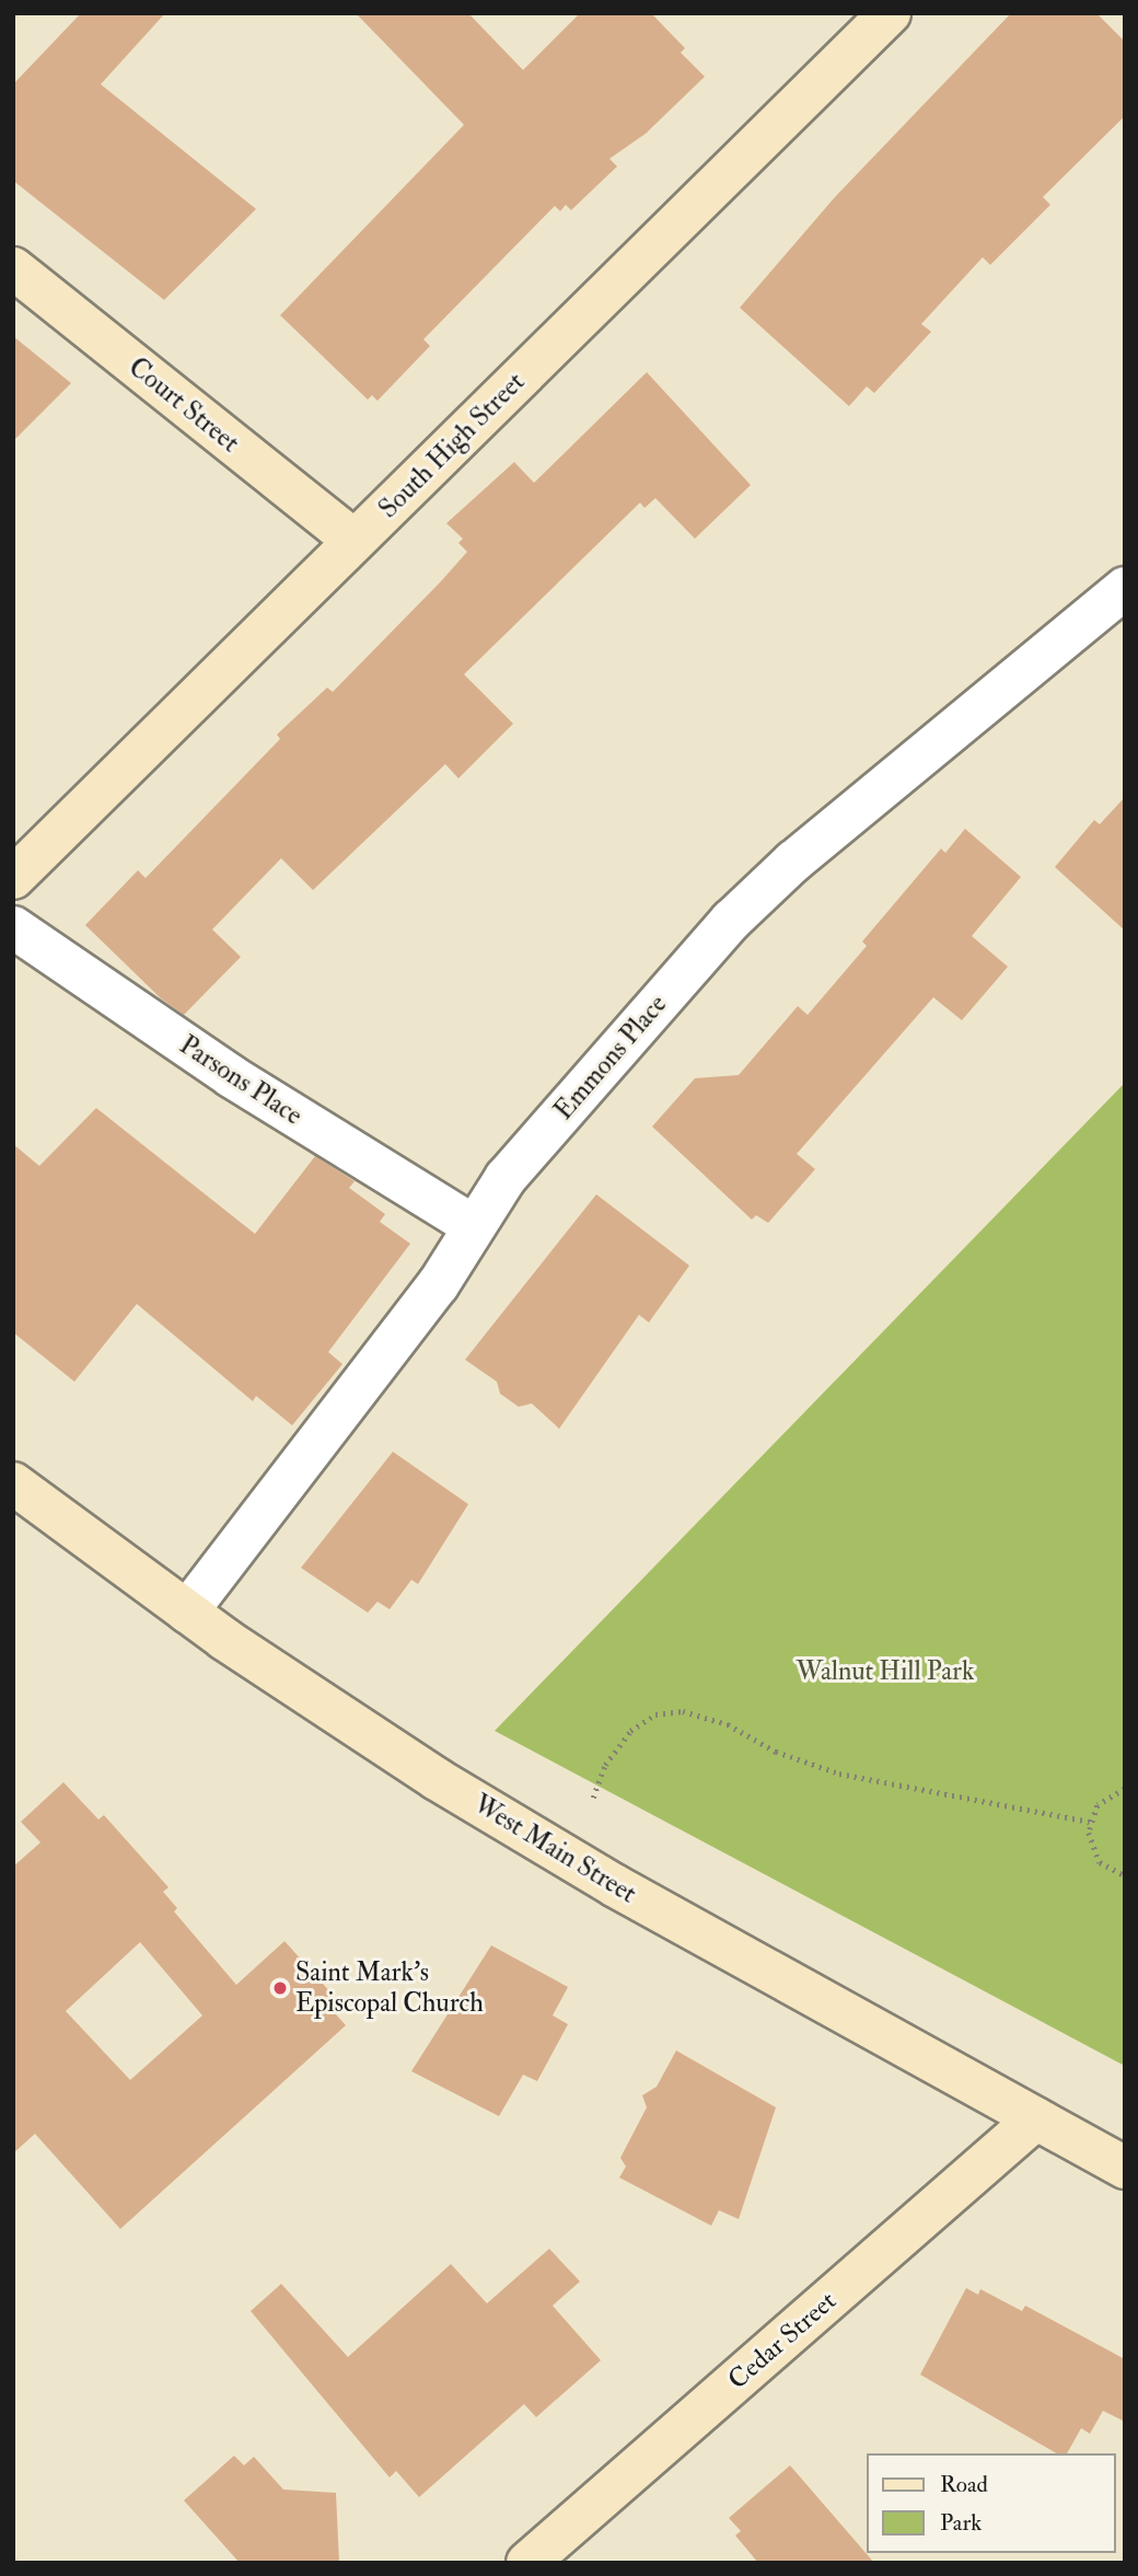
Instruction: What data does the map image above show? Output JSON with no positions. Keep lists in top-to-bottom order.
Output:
{
  "streets": {
    "street": [
      "Court Street",
      "South High Street",
      "Emmons Place",
      "Parsons Place",
      "West Main Street",
      "Cedar Street"
    ]
  },
  "crossings": [
    ["Court Street", "South High Street"],
    ["Emmons Place", "Parsons Place"],
    ["Emmons Place", "West Main Street"],
    ["West Main Street", "Cedar Street"]
  ],
  "parks": ["Walnut Hill Park"],
  "places": ["Saint Mark's Episcopal Church"],
  "legend": ["Road", "Park"]
}
